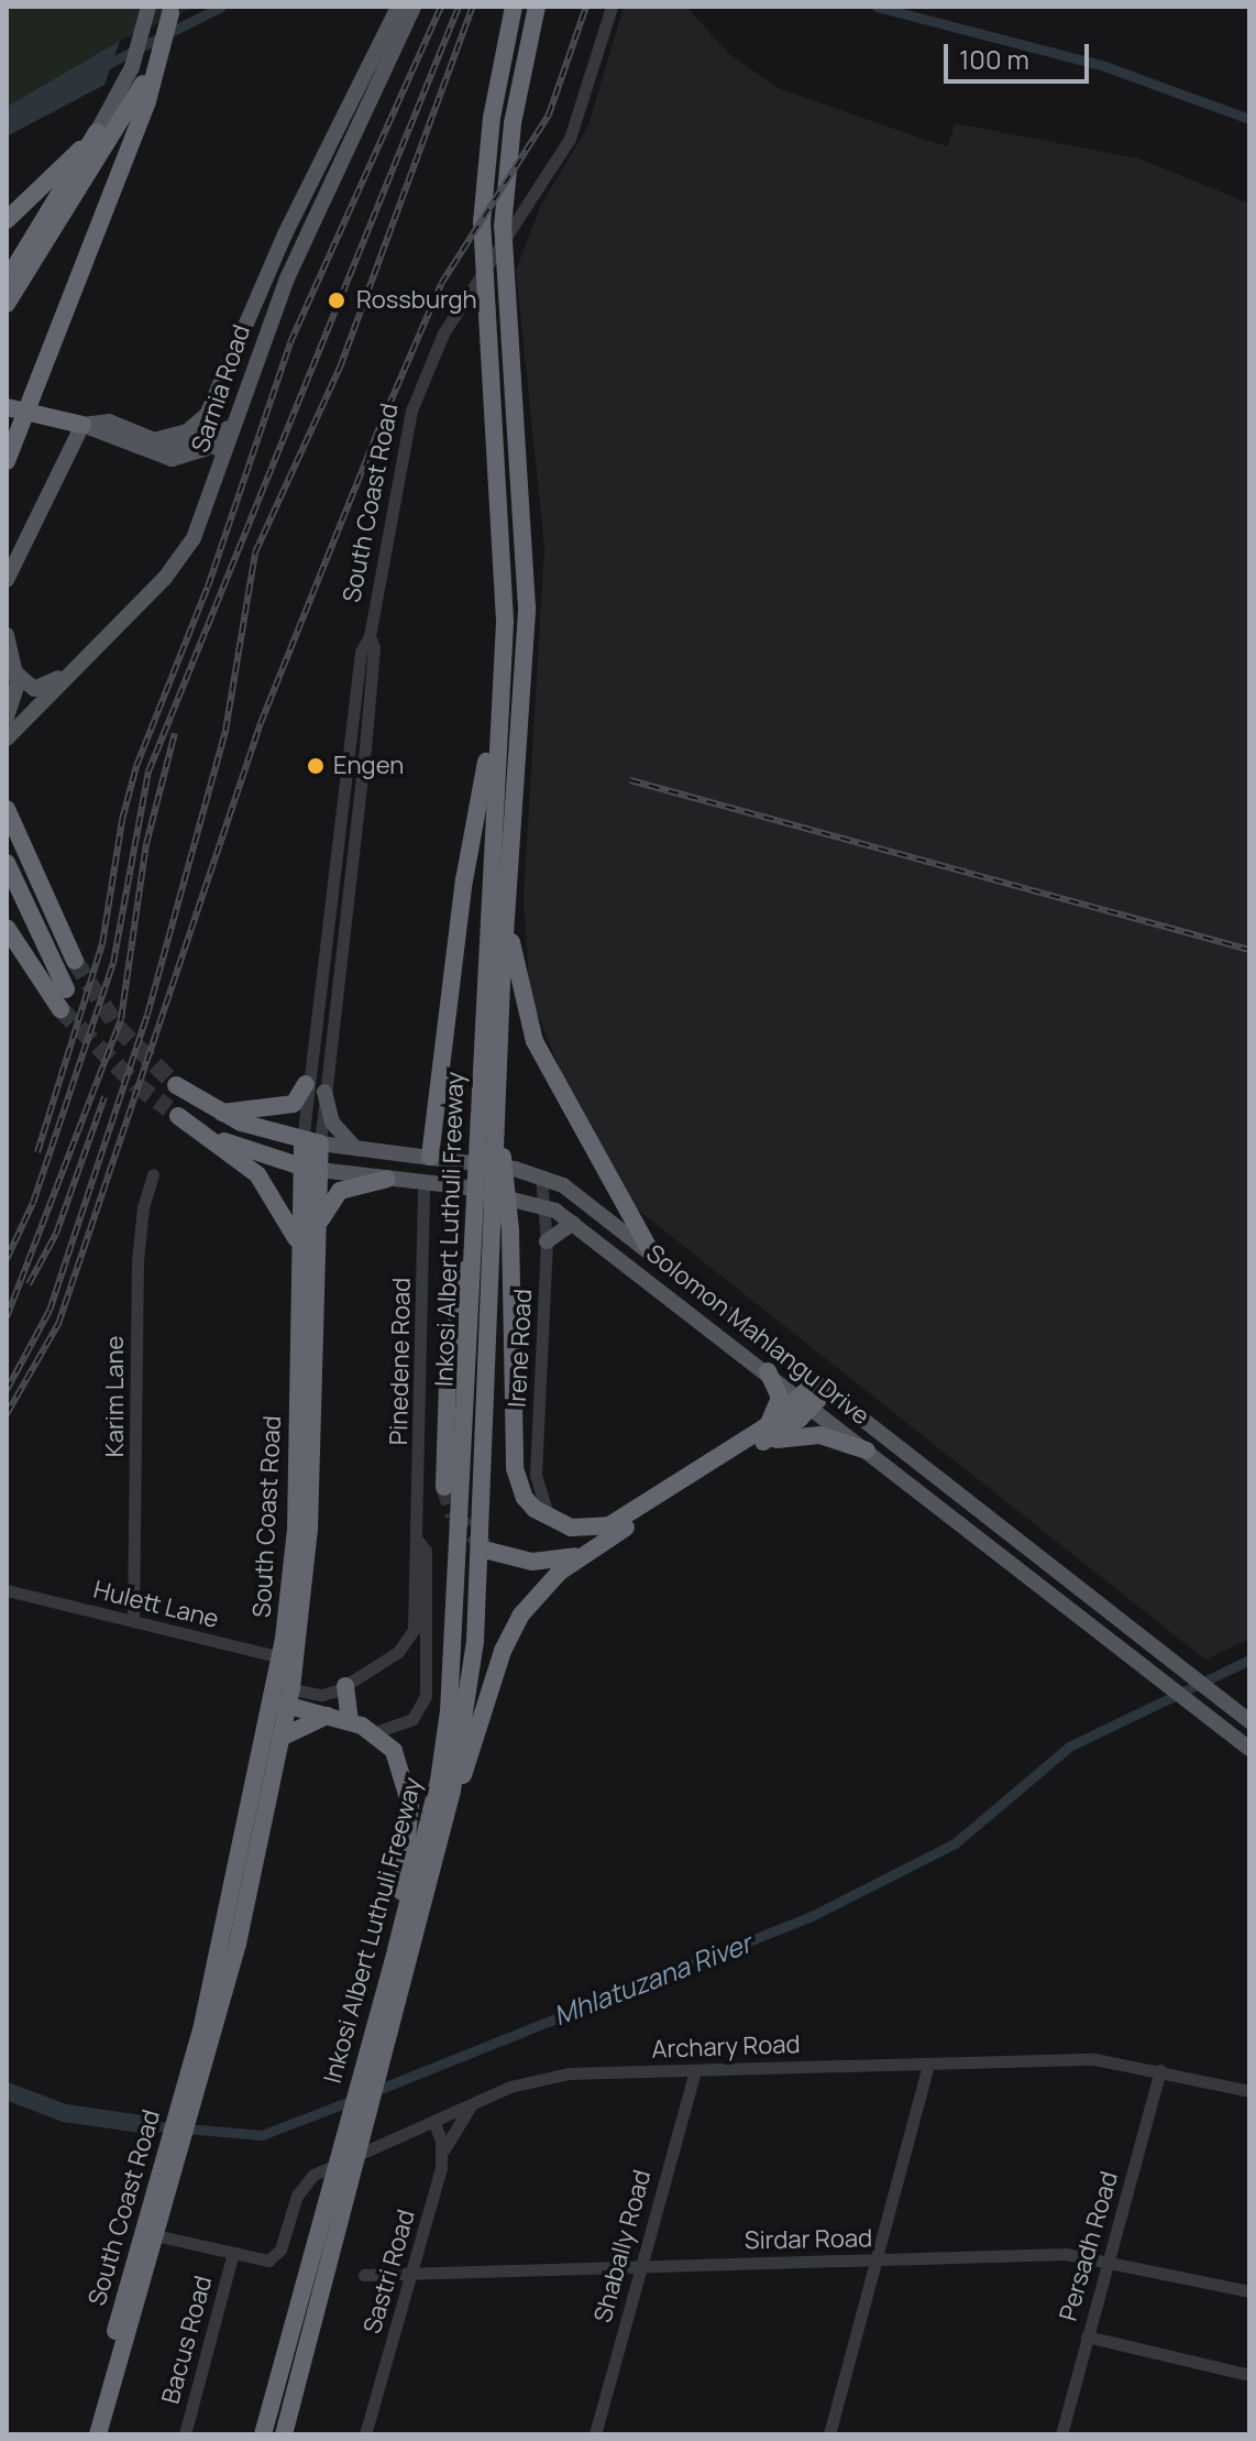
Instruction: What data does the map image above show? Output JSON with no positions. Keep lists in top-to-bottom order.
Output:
{
  "streets": {
    "highway": ["South Coast Road", "Inkosi Albert Luthuli Freeway", "Solomon Mahlangu Drive"],
    "main road": ["Sarnia Road"],
    "street": [
      "Irene Road",
      "Pinedene Road",
      "Karim Lane",
      "Hulett Lane",
      "Archary Road",
      "Sirdar Road",
      "Shabally Road",
      "Persadh Road",
      "Sastri Road",
      "Bacus Road"
    ]
  },
  "crossings": [
    ["South Coast Road", "Solomon Mahlangu Drive"],
    ["South Coast Road", "Hulett Lane"],
    ["Solomon Mahlangu Drive", "Irene Road"],
    ["Solomon Mahlangu Drive", "Pinedene Road"],
    ["Karim Lane", "Hulett Lane"],
    ["Archary Road", "Shabally Road"],
    ["Archary Road", "Persadh Road"],
    ["Archary Road", "Sastri Road"],
    ["Archary Road", "Bacus Road"],
    ["Sirdar Road", "Shabally Road"],
    ["Sirdar Road", "Persadh Road"],
    ["Sirdar Road", "Sastri Road"]
  ],
  "water": ["Mhlatuzana River"],
  "places": ["Rossburgh", "Engen"],
  "scale_bar": "100 m"
}
